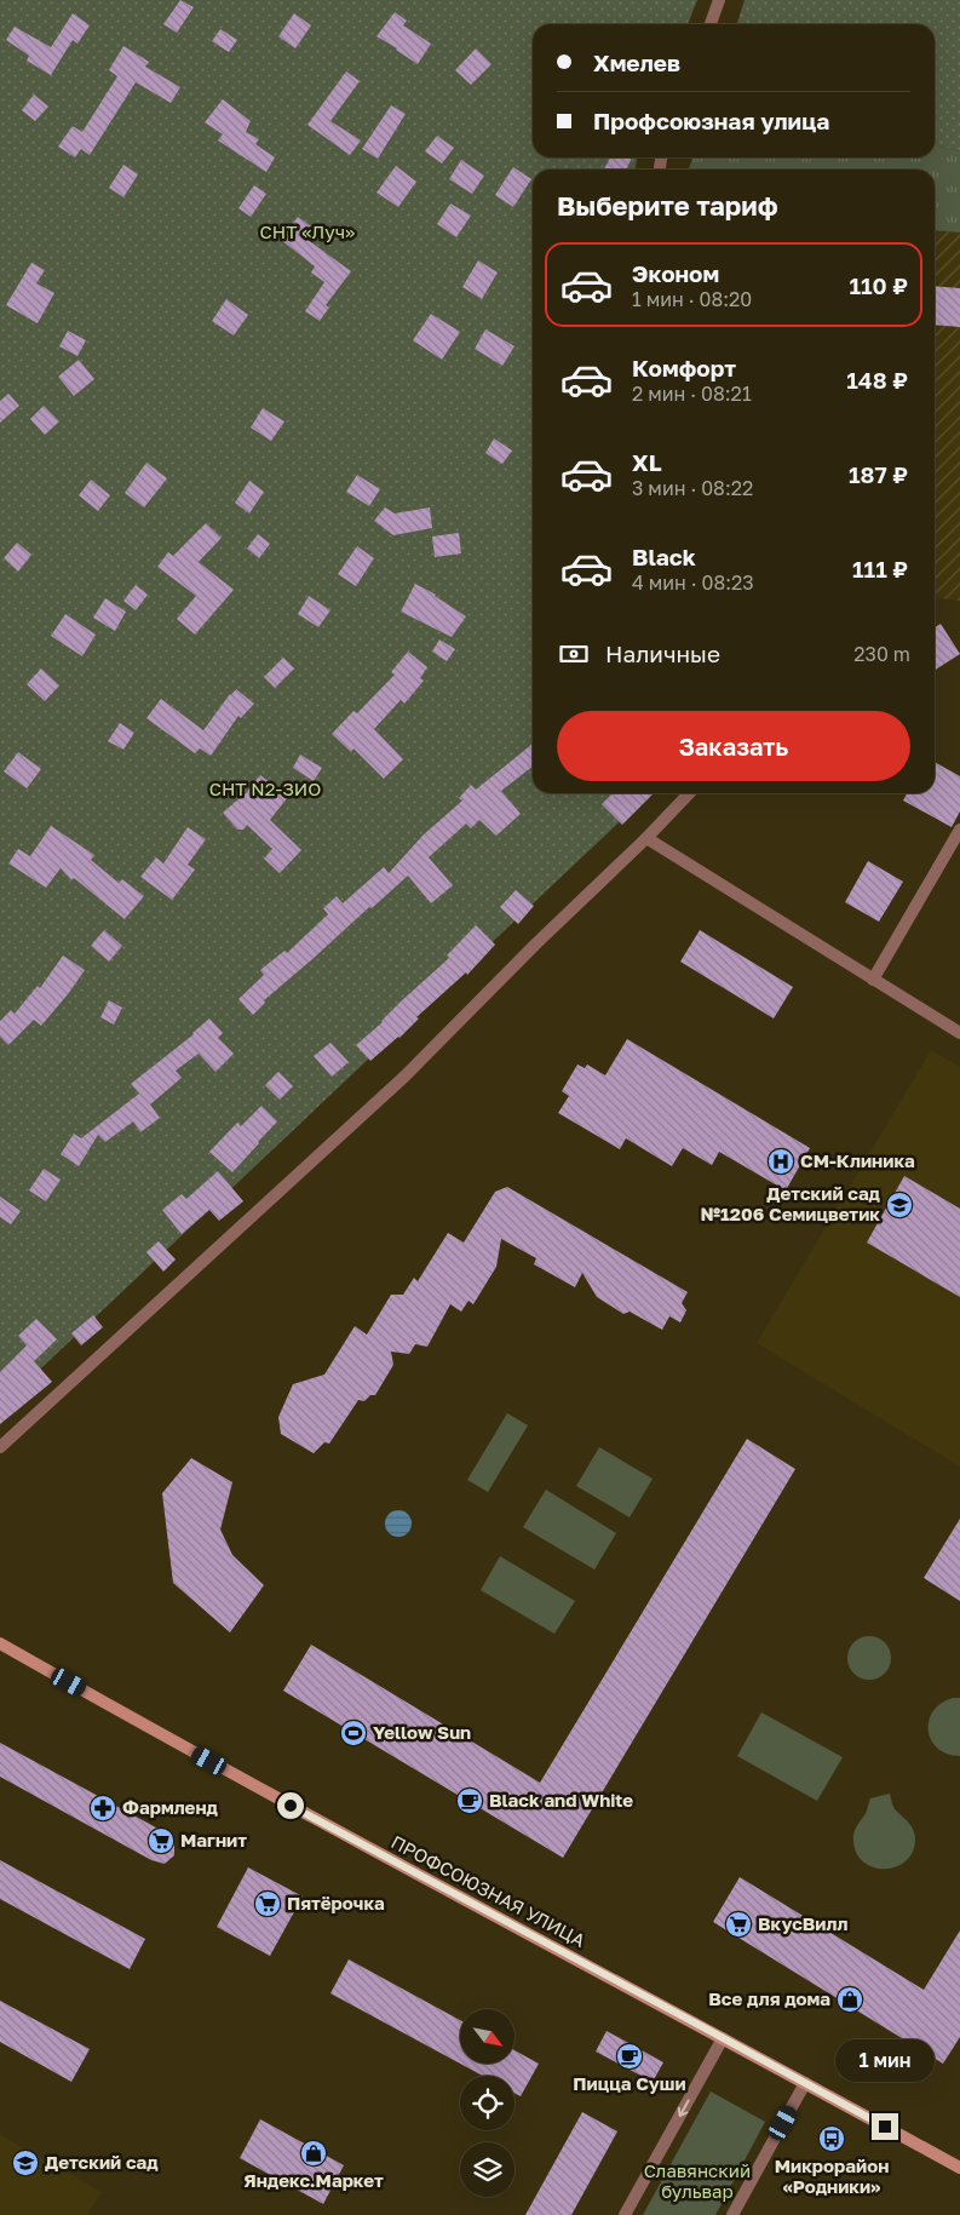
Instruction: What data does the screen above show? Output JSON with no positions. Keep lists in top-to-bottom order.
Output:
{
  "streets": {
    "main road": ["ПРОФСОЮЗНАЯ УЛИЦА"]
  },
  "parks": ["СНТ «Луч»", "СНТ N2-ЗИО", "Славянский бульвар"],
  "places": {
    "hospital": ["СМ-Клиника"],
    "school or university": ["Детский сад №1206 Семицветик", "Детский сад"],
    "sports": ["Yellow Sun"],
    "cafe": ["Black and White", "Пицца Суши"],
    "pharmacy": ["Фармленд"],
    "supermarket": ["Магнит", "Пятёрочка", "ВкусВилл"],
    "shop": ["Все для дома", "Яндекс.Маркет"],
    "bus stop": ["Микрорайон «Родники»"]
  },
  "north": "bottom right",
  "page": {
    "banner": ["Хмелев", "Профсоюзная улица"],
    "heading": "Выберите тариф",
    "list": [
      {
        "name": "Эконом",
        "note": "1 мин · 08:20",
        "value": "110 ₽"
      },
      {
        "name": "Комфорт",
        "note": "2 мин · 08:21",
        "value": "148 ₽"
      },
      {
        "name": "XL",
        "note": "3 мин · 08:22",
        "value": "187 ₽"
      },
      {
        "name": "Black",
        "note": "4 мин · 08:23",
        "value": "111 ₽"
      }
    ],
    "pay": ["Наличные", "230 m"],
    "buttons": "Заказать",
    "bubble": "1 мин"
  }
}
